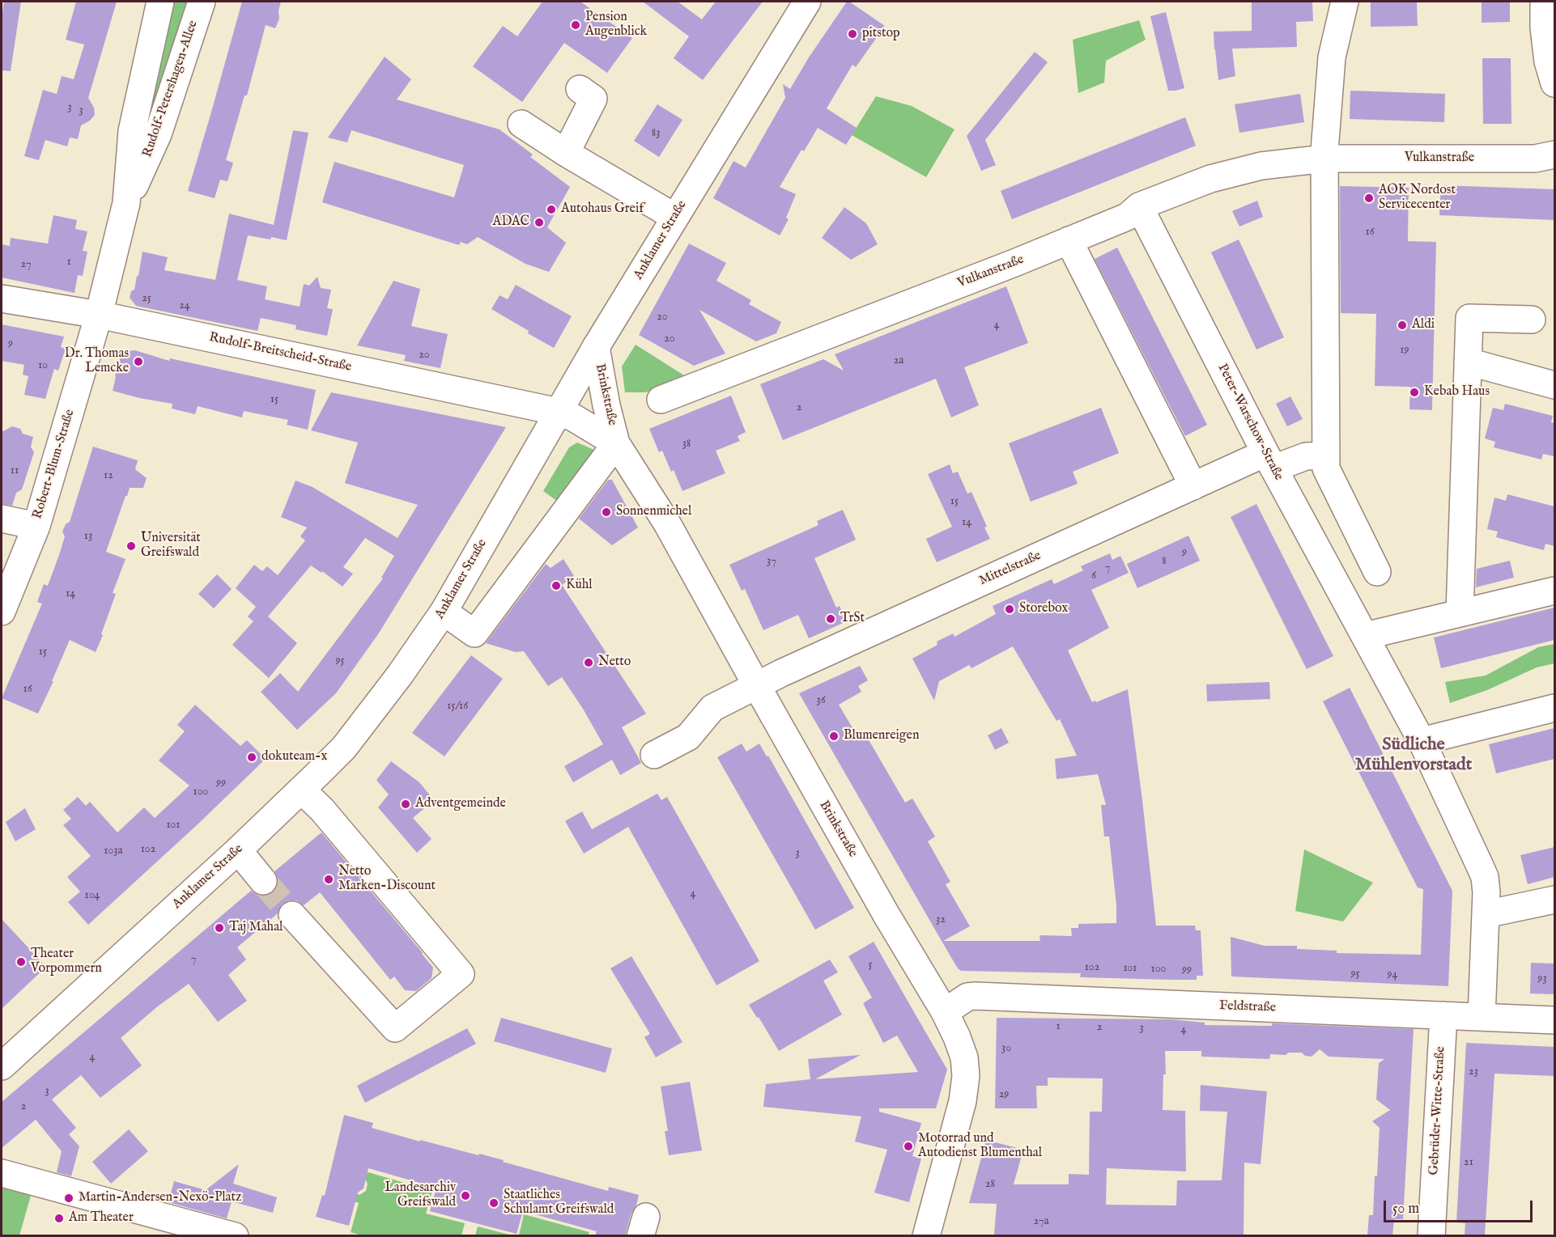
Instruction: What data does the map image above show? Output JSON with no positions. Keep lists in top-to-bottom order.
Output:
{
  "streets": {
    "street": [
      "Rudolf-Petershagen-Allee",
      "Vulkanstraße",
      "Anklamer Straße",
      "Rudolf-Breitscheid-Straße",
      "Brinkstraße",
      "Peter-Warschow-Straße",
      "Robert-Blum-Straße",
      "Mittelstraße",
      "Feldstraße",
      "Gebrüder-Witte-Straße"
    ]
  },
  "crossings": [
    ["Rudolf-Petershagen-Allee", "Rudolf-Breitscheid-Straße"],
    ["Rudolf-Petershagen-Allee", "Robert-Blum-Straße"],
    ["Vulkanstraße", "Peter-Warschow-Straße"],
    ["Anklamer Straße", "Rudolf-Breitscheid-Straße"],
    ["Anklamer Straße", "Brinkstraße"],
    ["Rudolf-Breitscheid-Straße", "Brinkstraße"],
    ["Rudolf-Breitscheid-Straße", "Robert-Blum-Straße"],
    ["Brinkstraße", "Mittelstraße"],
    ["Brinkstraße", "Feldstraße"],
    ["Peter-Warschow-Straße", "Mittelstraße"],
    ["Peter-Warschow-Straße", "Feldstraße"],
    ["Feldstraße", "Gebrüder-Witte-Straße"]
  ],
  "districts": ["Südliche Mühlenvorstadt"],
  "places": [
    "Pension Augenblick",
    "pitstop",
    "AOK Nordost Servicecenter",
    "Autohaus Greif",
    "ADAC",
    "Aldi",
    "Dr. Thomas Lemcke",
    "Kebab Haus",
    "Sonnenmichel",
    "Universität Greifswald",
    "Kühl",
    "Storebox",
    "TrSt",
    "Netto",
    "Blumenreigen",
    "dokuteam-x",
    "Adventgemeinde",
    "Netto Marken-Discount",
    "Taj Mahal",
    "Theater Vorpommern",
    "Motorrad und Autodienst Blumenthal",
    "Landesarchiv Greifswald",
    "Martin-Andersen-Nexö-Platz",
    "Staatliches Schulamt Greifswald",
    "Am Theater"
  ],
  "house_numbers": [
    "3",
    "3",
    "83",
    "16",
    "1",
    "27",
    "25",
    "24",
    "20",
    "4",
    "20",
    "9",
    "19",
    "20",
    "2a",
    "10",
    "15",
    "2",
    "38",
    "11",
    "12",
    "15",
    "14",
    "13",
    "9",
    "37",
    "8",
    "7",
    "6",
    "14",
    "15",
    "95",
    "16",
    "36",
    "15/16",
    "99",
    "100",
    "101",
    "102",
    "103a",
    "3",
    "4",
    "104",
    "32",
    "7",
    "5",
    "102",
    "101",
    "100",
    "99",
    "95",
    "94",
    "93",
    "1",
    "2",
    "3",
    "4",
    "30",
    "4",
    "23",
    "3",
    "29",
    "2",
    "21",
    "28",
    "27a"
  ],
  "scale_bar": "50 m"
}
